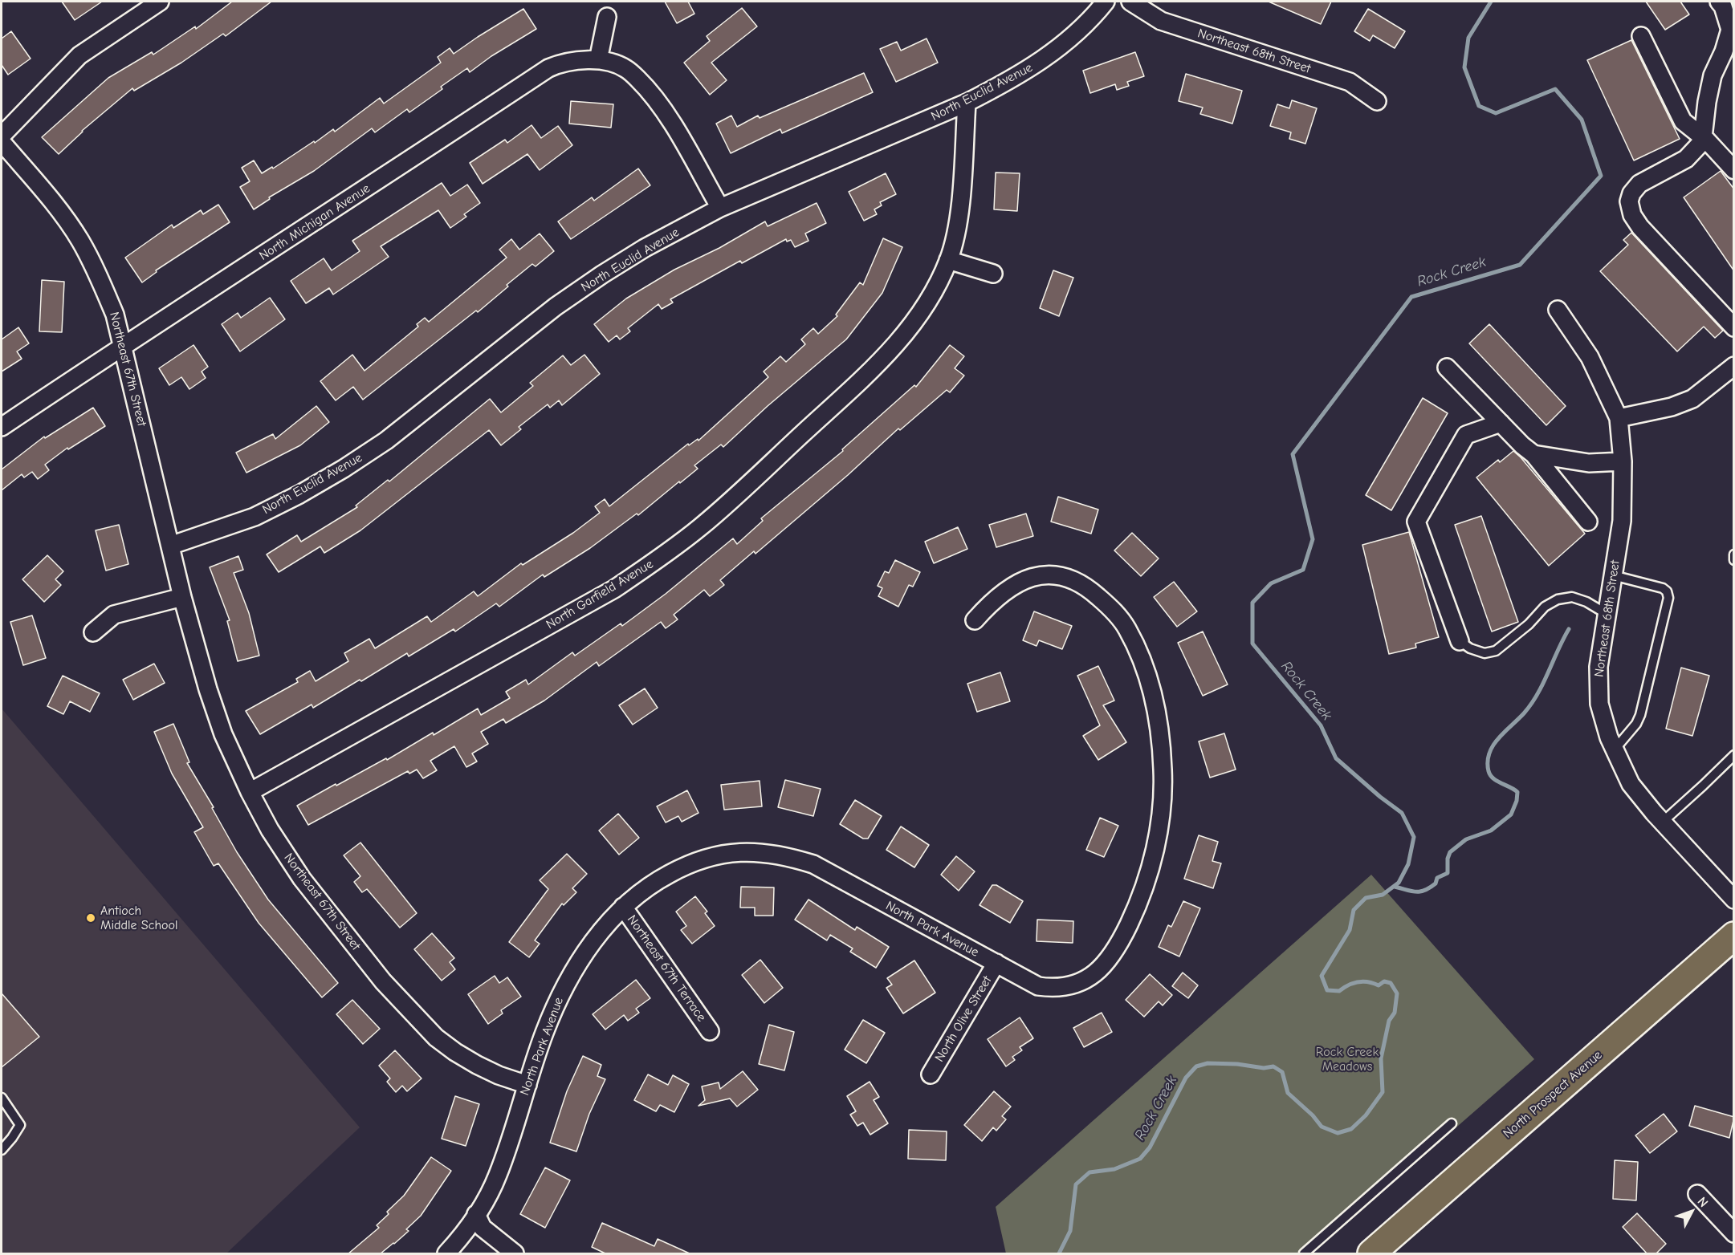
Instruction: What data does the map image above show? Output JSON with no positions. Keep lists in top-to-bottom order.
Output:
{
  "streets": {
    "main road": ["North Prospect Avenue"],
    "street": [
      "Northeast 68th Street",
      "North Euclid Avenue",
      "North Michigan Avenue",
      "Northeast 67th Street",
      "North Garfield Avenue",
      "North Park Avenue",
      "Northeast 67th Terrace",
      "North Olive Street"
    ]
  },
  "crossings": [
    ["North Euclid Avenue", "Northeast 67th Street"],
    ["North Euclid Avenue", "North Garfield Avenue"],
    ["North Michigan Avenue", "Northeast 67th Street"],
    ["Northeast 67th Street", "North Garfield Avenue"],
    ["Northeast 67th Street", "North Park Avenue"],
    ["North Park Avenue", "Northeast 67th Terrace"],
    ["North Park Avenue", "North Olive Street"]
  ],
  "water": ["Rock Creek"],
  "parks": ["Rock Creek Meadows"],
  "places": ["Antioch Middle School"],
  "north": "top right"
}
